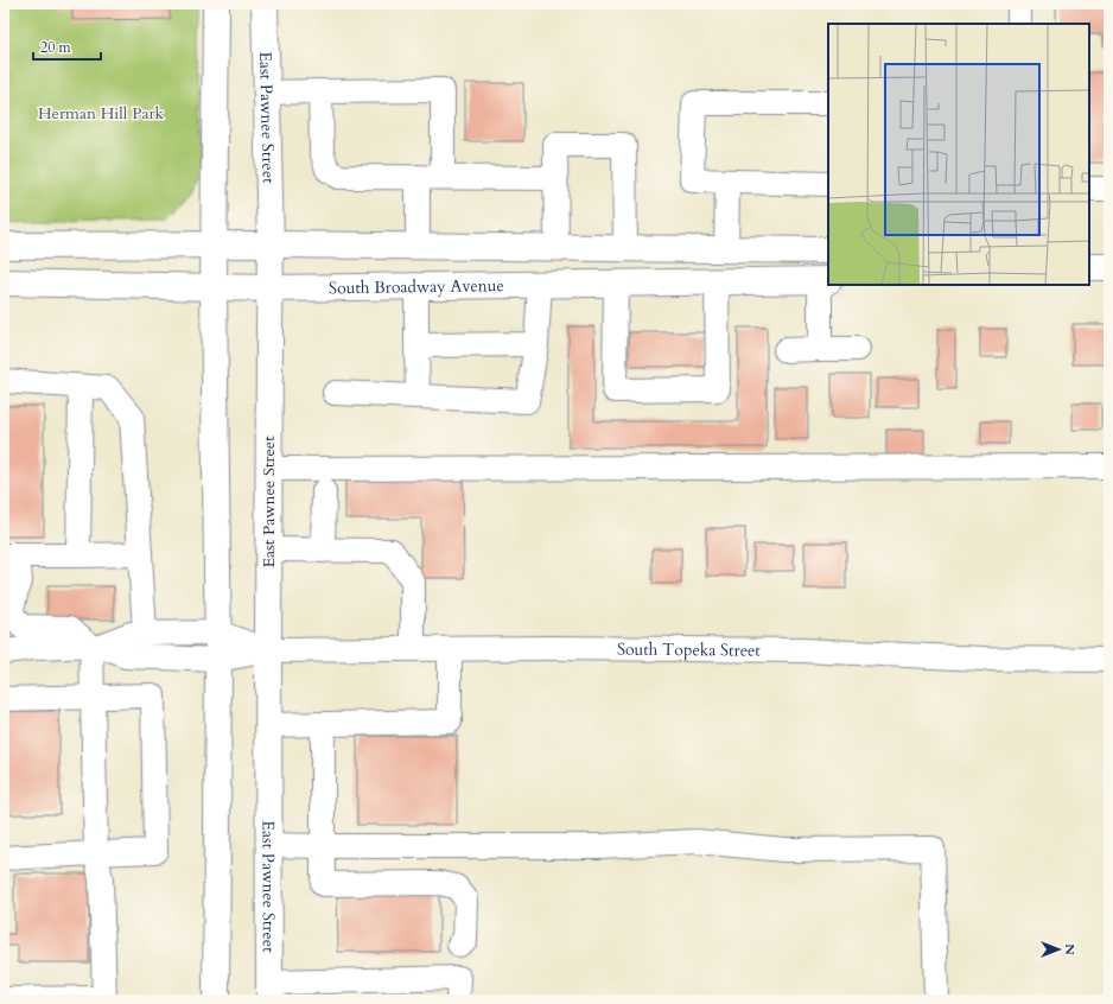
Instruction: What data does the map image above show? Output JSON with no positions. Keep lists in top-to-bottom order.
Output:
{
  "streets": {
    "main road": ["East Pawnee Street", "South Broadway Avenue"],
    "street": ["South Topeka Street"]
  },
  "crossings": [
    ["East Pawnee Street", "South Broadway Avenue"],
    ["East Pawnee Street", "South Topeka Street"]
  ],
  "parks": ["Herman Hill Park"],
  "scale_bar": "20 m",
  "north": "right"
}
